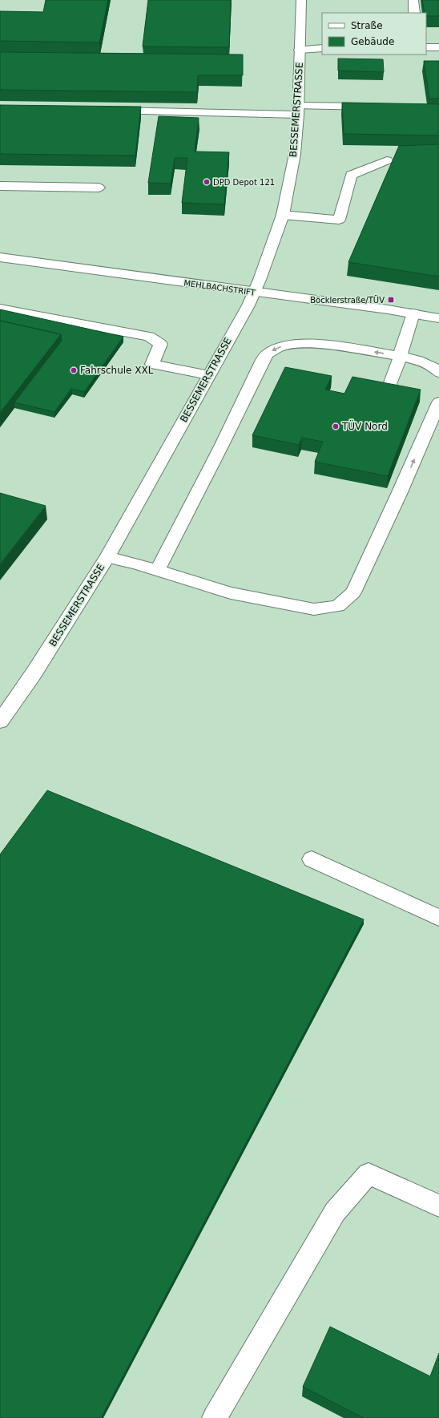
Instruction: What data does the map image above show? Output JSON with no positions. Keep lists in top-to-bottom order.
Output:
{
  "streets": {
    "street": ["BESSEMERSTRASSE", "MEHLBACHSTRIFT"]
  },
  "crossings": [
    ["BESSEMERSTRASSE", "MEHLBACHSTRIFT"]
  ],
  "places": {
    "other": ["DPD Depot 121", "Fahrschule XXL", "TÜV Nord"],
    "transit": ["Böcklerstraße/TÜV"]
  },
  "legend": ["Straße", "Gebäude"]
}
